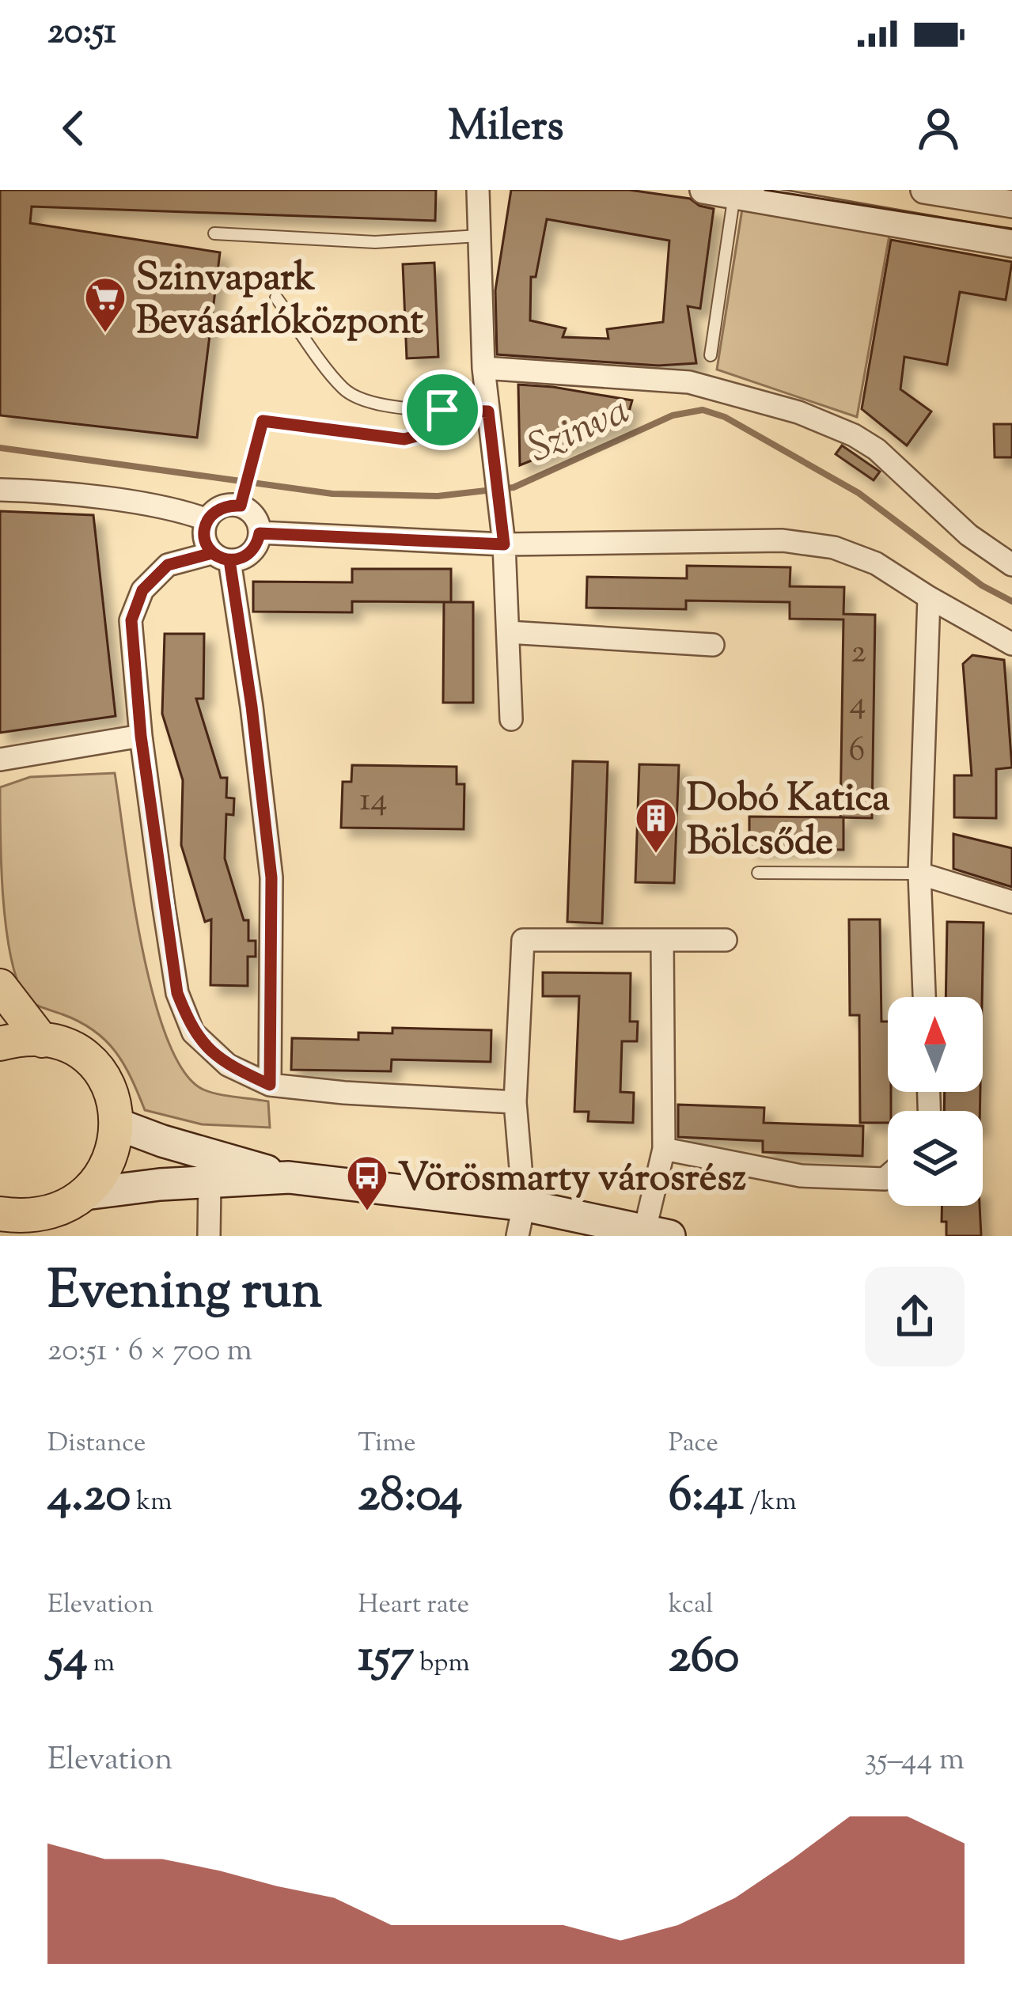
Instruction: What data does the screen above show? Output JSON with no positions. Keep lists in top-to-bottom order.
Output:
{
  "water": ["Szinva"],
  "places": {
    "supermarket": ["Szinvapark Bevásárlóközpont"],
    "building": ["Dobó Katica Bölcsőde"],
    "bus stop": ["Vörösmarty városrész"]
  },
  "house_numbers": [
    "2",
    "4",
    "6",
    "14"
  ],
  "north": "top",
  "page": {
    "status": "20:51",
    "header": "Milers",
    "heading": ["Evening run", "20:51 · 6 × 700 m"],
    "stats": [
      ["Distance", "4.20 km"],
      ["Time", "28:04"],
      ["Pace", "6:41 /km"],
      ["Elevation", "54 m"],
      ["Heart rate", "157 bpm"],
      ["kcal", "260"]
    ],
    "chart": ["Elevation", "35–44 m"]
  }
}
